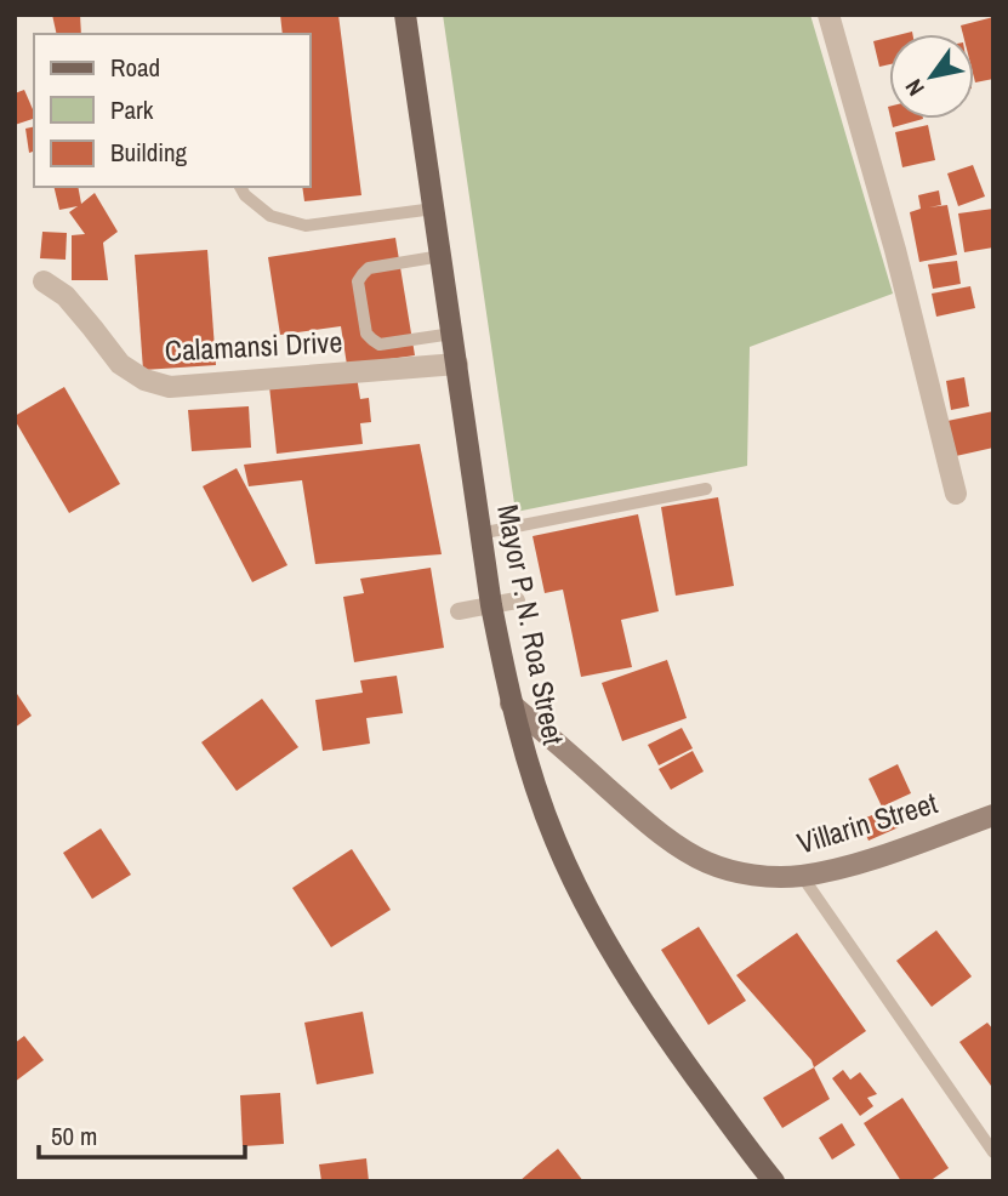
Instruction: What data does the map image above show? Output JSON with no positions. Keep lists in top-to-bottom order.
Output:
{
  "streets": {
    "main road": ["Mayor P. N. Roa Street", "Villarin Street"],
    "street": ["Calamansi Drive"]
  },
  "crossings": [
    ["Calamansi Drive", "Mayor P. N. Roa Street"],
    ["Mayor P. N. Roa Street", "Villarin Street"]
  ],
  "legend": ["Road", "Park", "Building"],
  "scale_bar": "50 m",
  "north": "bottom left"
}
